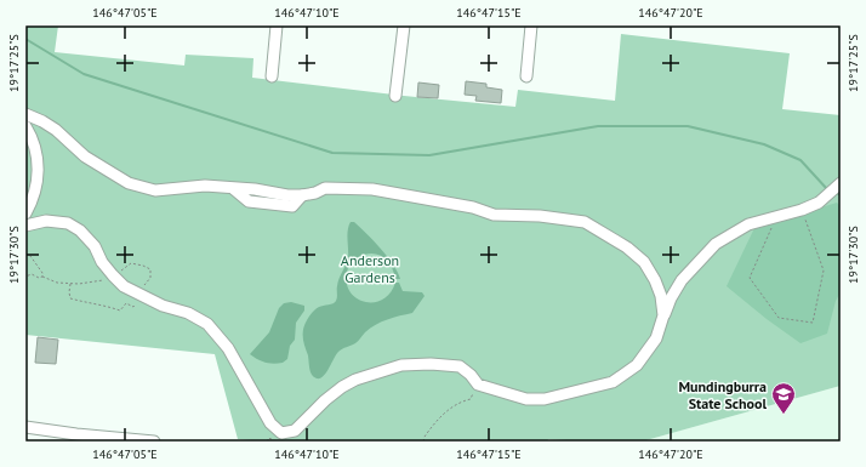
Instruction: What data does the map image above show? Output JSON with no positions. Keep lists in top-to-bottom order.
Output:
{
  "parks": ["Anderson Gardens"],
  "places": {
    "school or university": ["Mundingburra State School"]
  },
  "coordinates": [
    "146°47'05\"E",
    "146°47'10\"E",
    "146°47'15\"E",
    "146°47'20\"E",
    "19°17'25\"S",
    "19°17'30\"S"
  ]
}
